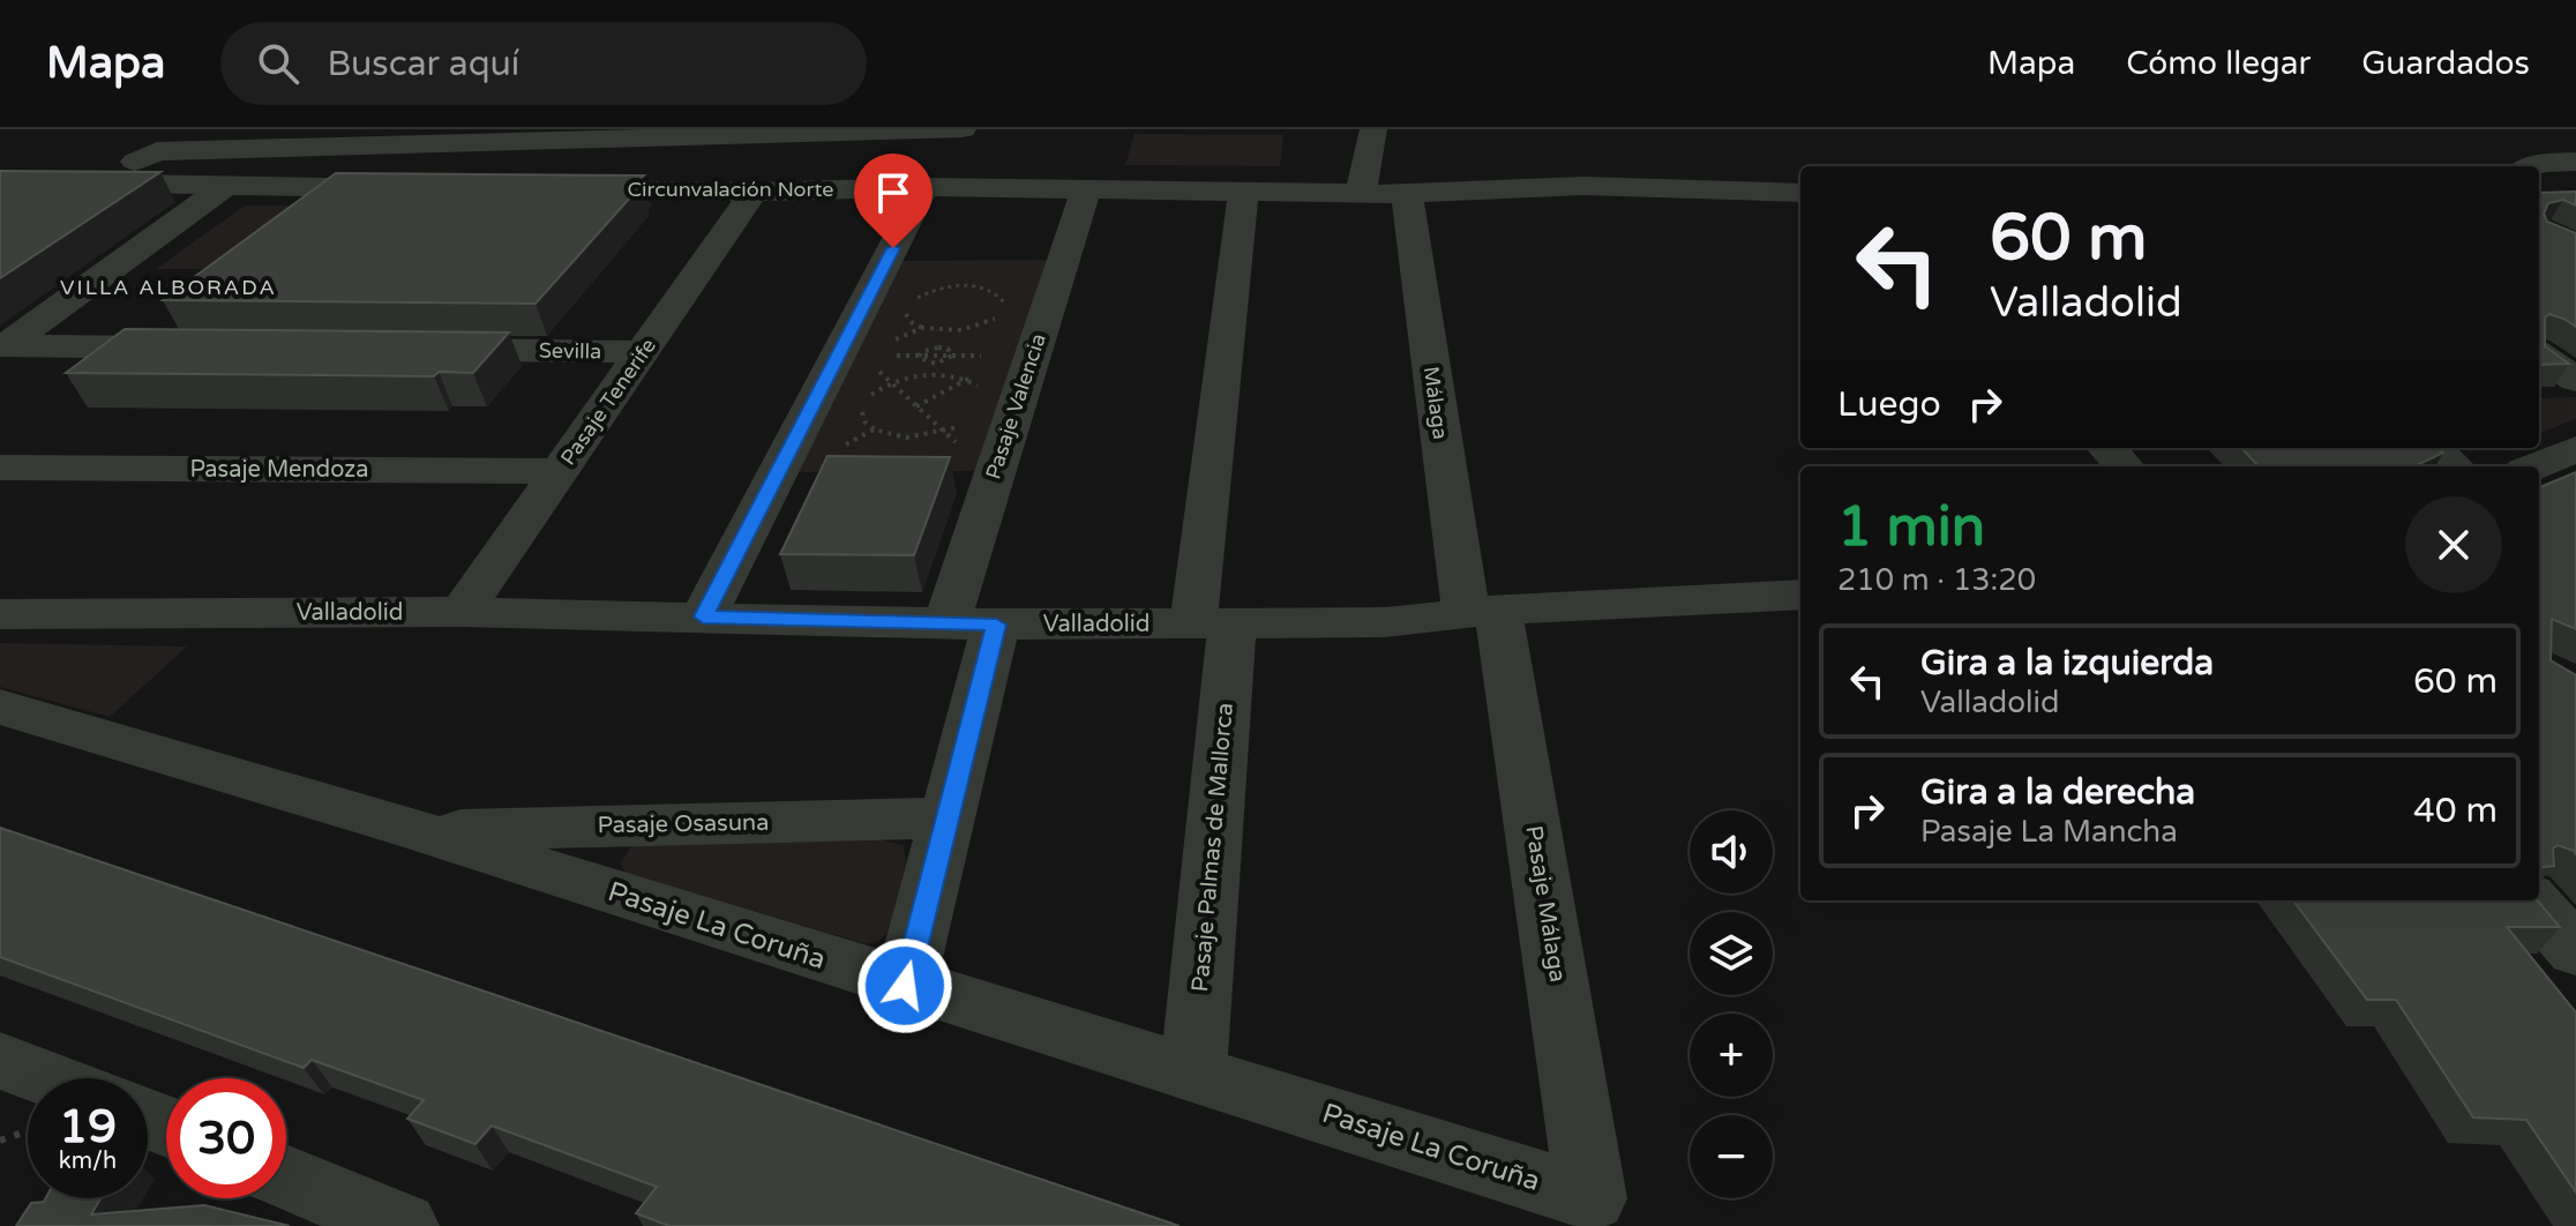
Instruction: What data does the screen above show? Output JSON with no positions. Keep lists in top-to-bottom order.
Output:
{
  "streets": {
    "street": [
      "Circunvalación Norte",
      "Sevilla",
      "Pasaje Tenerife",
      "Málaga",
      "Pasaje Valencia",
      "Pasaje Mendoza",
      "Valladolid",
      "Pasaje Osasuna",
      "Pasaje Palmas de Mallorca",
      "Pasaje Málaga",
      "Pasaje La Coruña"
    ]
  },
  "crossings": [
    ["Circunvalación Norte", "Pasaje Tenerife"],
    ["Circunvalación Norte", "Málaga"],
    ["Circunvalación Norte", "Pasaje Valencia"],
    ["Circunvalación Norte", "Pasaje Palmas de Mallorca"],
    ["Sevilla", "Pasaje Tenerife"],
    ["Pasaje Tenerife", "Pasaje Mendoza"],
    ["Pasaje Tenerife", "Valladolid"],
    ["Málaga", "Valladolid"],
    ["Málaga", "Pasaje Málaga"],
    ["Pasaje Valencia", "Valladolid"],
    ["Pasaje Valencia", "Pasaje Osasuna"],
    ["Pasaje Valencia", "Pasaje La Coruña"],
    ["Valladolid", "Pasaje Palmas de Mallorca"],
    ["Valladolid", "Pasaje Málaga"],
    ["Pasaje Osasuna", "Pasaje La Coruña"],
    ["Pasaje Palmas de Mallorca", "Pasaje La Coruña"],
    ["Pasaje Málaga", "Pasaje La Coruña"]
  ],
  "districts": ["VILLA ALBORADA"],
  "page": {
    "header": "Mapa",
    "search": "Buscar aquí",
    "nav": ["Mapa", "Cómo llegar", "Guardados"],
    "turn": ["60 m", "Valladolid"],
    "then": "Luego",
    "heading": ["1 min", "210 m · 13:20"],
    "list": [
      {
        "name": "Gira a la izquierda",
        "note": "Valladolid",
        "value": "60 m"
      },
      {
        "name": "Gira a la derecha",
        "note": "Pasaje La Mancha",
        "value": "40 m"
      }
    ],
    "map_buttons": ["+", "−"],
    "speed": "19 km/h",
    "limit": "30"
  }
}
